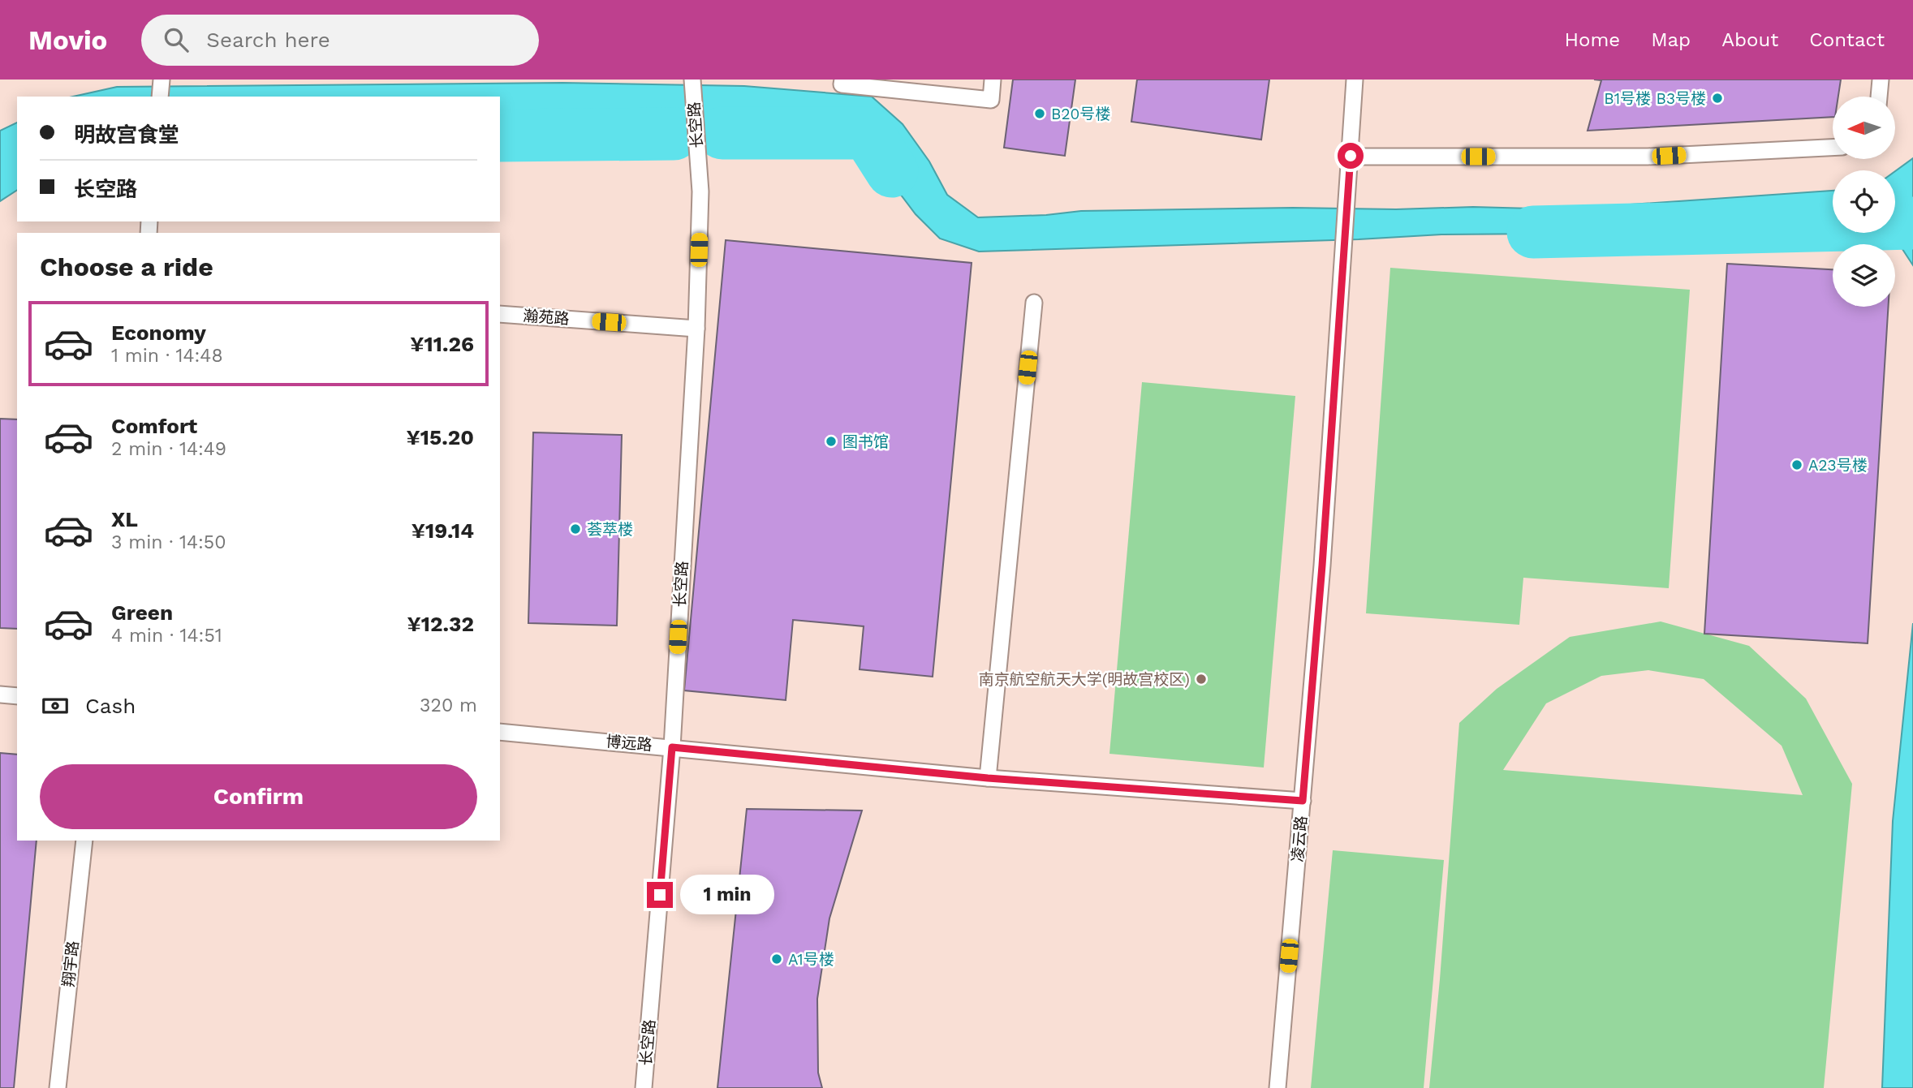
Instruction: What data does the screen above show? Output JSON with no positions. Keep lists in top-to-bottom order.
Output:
{
  "streets": {
    "lane": [
      "长空路",
      "瀚苑路",
      "博远路",
      "凌云路",
      "翔宇路"
    ]
  },
  "crossings": [
    ["长空路", "瀚苑路"],
    ["长空路", "博远路"],
    ["博远路", "凌云路"]
  ],
  "places": [
    "B1号楼 B3号楼",
    "B20号楼",
    "图书馆",
    "A23号楼",
    "荟萃楼",
    "南京航空航天大学(明故宫校区)",
    "A1号楼"
  ],
  "north": "left",
  "page": {
    "header": "Movio",
    "search": "Search here",
    "nav": [
      "Home",
      "Map",
      "About",
      "Contact"
    ],
    "banner": ["明故宫食堂", "长空路"],
    "heading": "Choose a ride",
    "list": [
      {
        "name": "Economy",
        "note": "1 min · 14:48",
        "value": "¥11.26"
      },
      {
        "name": "Comfort",
        "note": "2 min · 14:49",
        "value": "¥15.20"
      },
      {
        "name": "XL",
        "note": "3 min · 14:50",
        "value": "¥19.14"
      },
      {
        "name": "Green",
        "note": "4 min · 14:51",
        "value": "¥12.32"
      }
    ],
    "pay": ["Cash", "320 m"],
    "buttons": "Confirm",
    "bubble": "1 min"
  }
}
